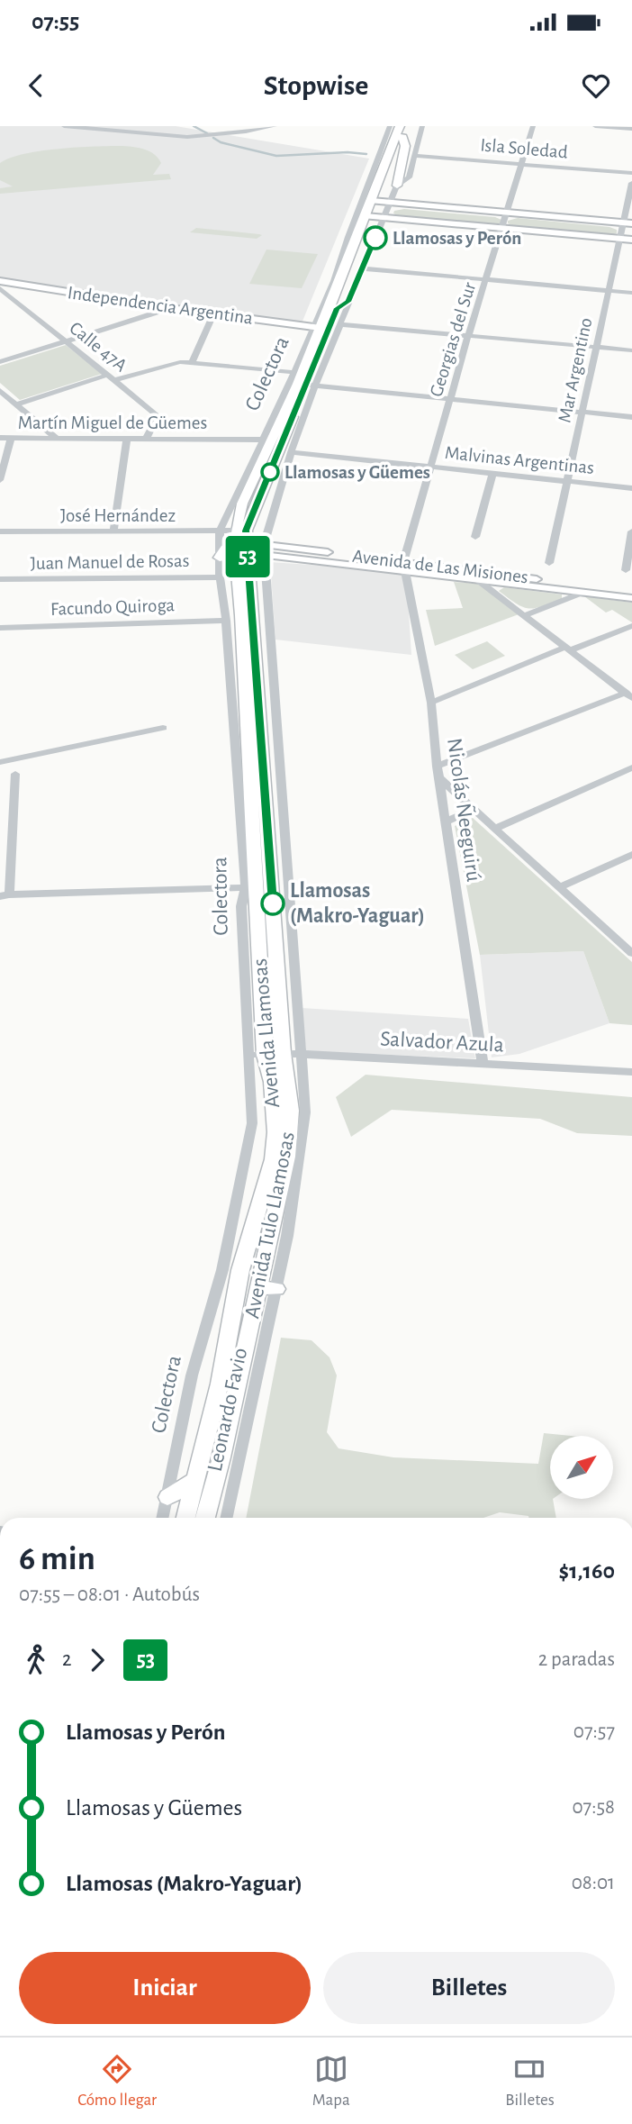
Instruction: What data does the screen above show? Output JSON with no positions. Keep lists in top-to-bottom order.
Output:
{
  "streets": {
    "highway": ["Avenida Llamosas", "Avenida Tulo Llamosas"],
    "main road": ["Independencia Argentina", "Avenida de Las Misiones"],
    "street": [
      "Isla Soledad",
      "Georgias del Sur",
      "Calle 47A",
      "Mar Argentino",
      "Colectora",
      "Martín Miguel de Güemes",
      "Malvinas Argentinas",
      "José Hernández",
      "Juan Manuel de Rosas",
      "Facundo Quiroga",
      "Nicolás Ñeeguirú",
      "Salvador Azula",
      "Leonardo Favio"
    ]
  },
  "crossings": [
    ["Isla Soledad", "Georgias del Sur"],
    ["Isla Soledad", "Colectora"],
    ["Independencia Argentina", "Colectora"],
    ["Independencia Argentina", "Avenida Llamosas"],
    ["Georgias del Sur", "Malvinas Argentinas"],
    ["Georgias del Sur", "Avenida de Las Misiones"],
    ["Georgias del Sur", "Nicolás Ñeeguirú"],
    ["Calle 47A", "Martín Miguel de Güemes"],
    ["Mar Argentino", "Malvinas Argentinas"],
    ["Colectora", "Martín Miguel de Güemes"],
    ["Colectora", "José Hernández"],
    ["Colectora", "Juan Manuel de Rosas"],
    ["Colectora", "Facundo Quiroga"],
    ["Colectora", "Avenida Llamosas"],
    ["Colectora", "Salvador Azula"],
    ["Colectora", "Leonardo Favio"],
    ["Malvinas Argentinas", "Leonardo Favio"],
    ["José Hernández", "Avenida de Las Misiones"],
    ["José Hernández", "Avenida Llamosas"],
    ["José Hernández", "Avenida Tulo Llamosas"],
    ["Avenida de Las Misiones", "Nicolás Ñeeguirú"],
    ["Avenida de Las Misiones", "Avenida Llamosas"],
    ["Avenida de Las Misiones", "Avenida Tulo Llamosas"],
    ["Avenida de Las Misiones", "Leonardo Favio"],
    ["Nicolás Ñeeguirú", "Salvador Azula"],
    ["Avenida Llamosas", "Salvador Azula"],
    ["Avenida Llamosas", "Avenida Tulo Llamosas"],
    ["Avenida Llamosas", "Leonardo Favio"],
    ["Salvador Azula", "Avenida Tulo Llamosas"],
    ["Salvador Azula", "Leonardo Favio"],
    ["Avenida Tulo Llamosas", "Leonardo Favio"]
  ],
  "places": ["Llamosas y Perón", "Llamosas y Güemes", "Llamosas (Makro-Yaguar)"],
  "lines": ["bus line 53"],
  "north": "top right",
  "page": {
    "status": "07:55",
    "header": "Stopwise",
    "on_map": "53",
    "heading": ["6 min", "07:55 – 08:01 · Autobús", "$1,160"],
    "legs": ["2", "53", "2 paradas"],
    "list": [
      {
        "name": "Llamosas y Perón",
        "value": "07:57"
      },
      {
        "name": "Llamosas y Güemes",
        "value": "07:58"
      },
      {
        "name": "Llamosas (Makro-Yaguar)",
        "value": "08:01"
      }
    ],
    "buttons": ["Iniciar", "Billetes"],
    "tabs": ["Cómo llegar", "Mapa", "Billetes"]
  }
}
